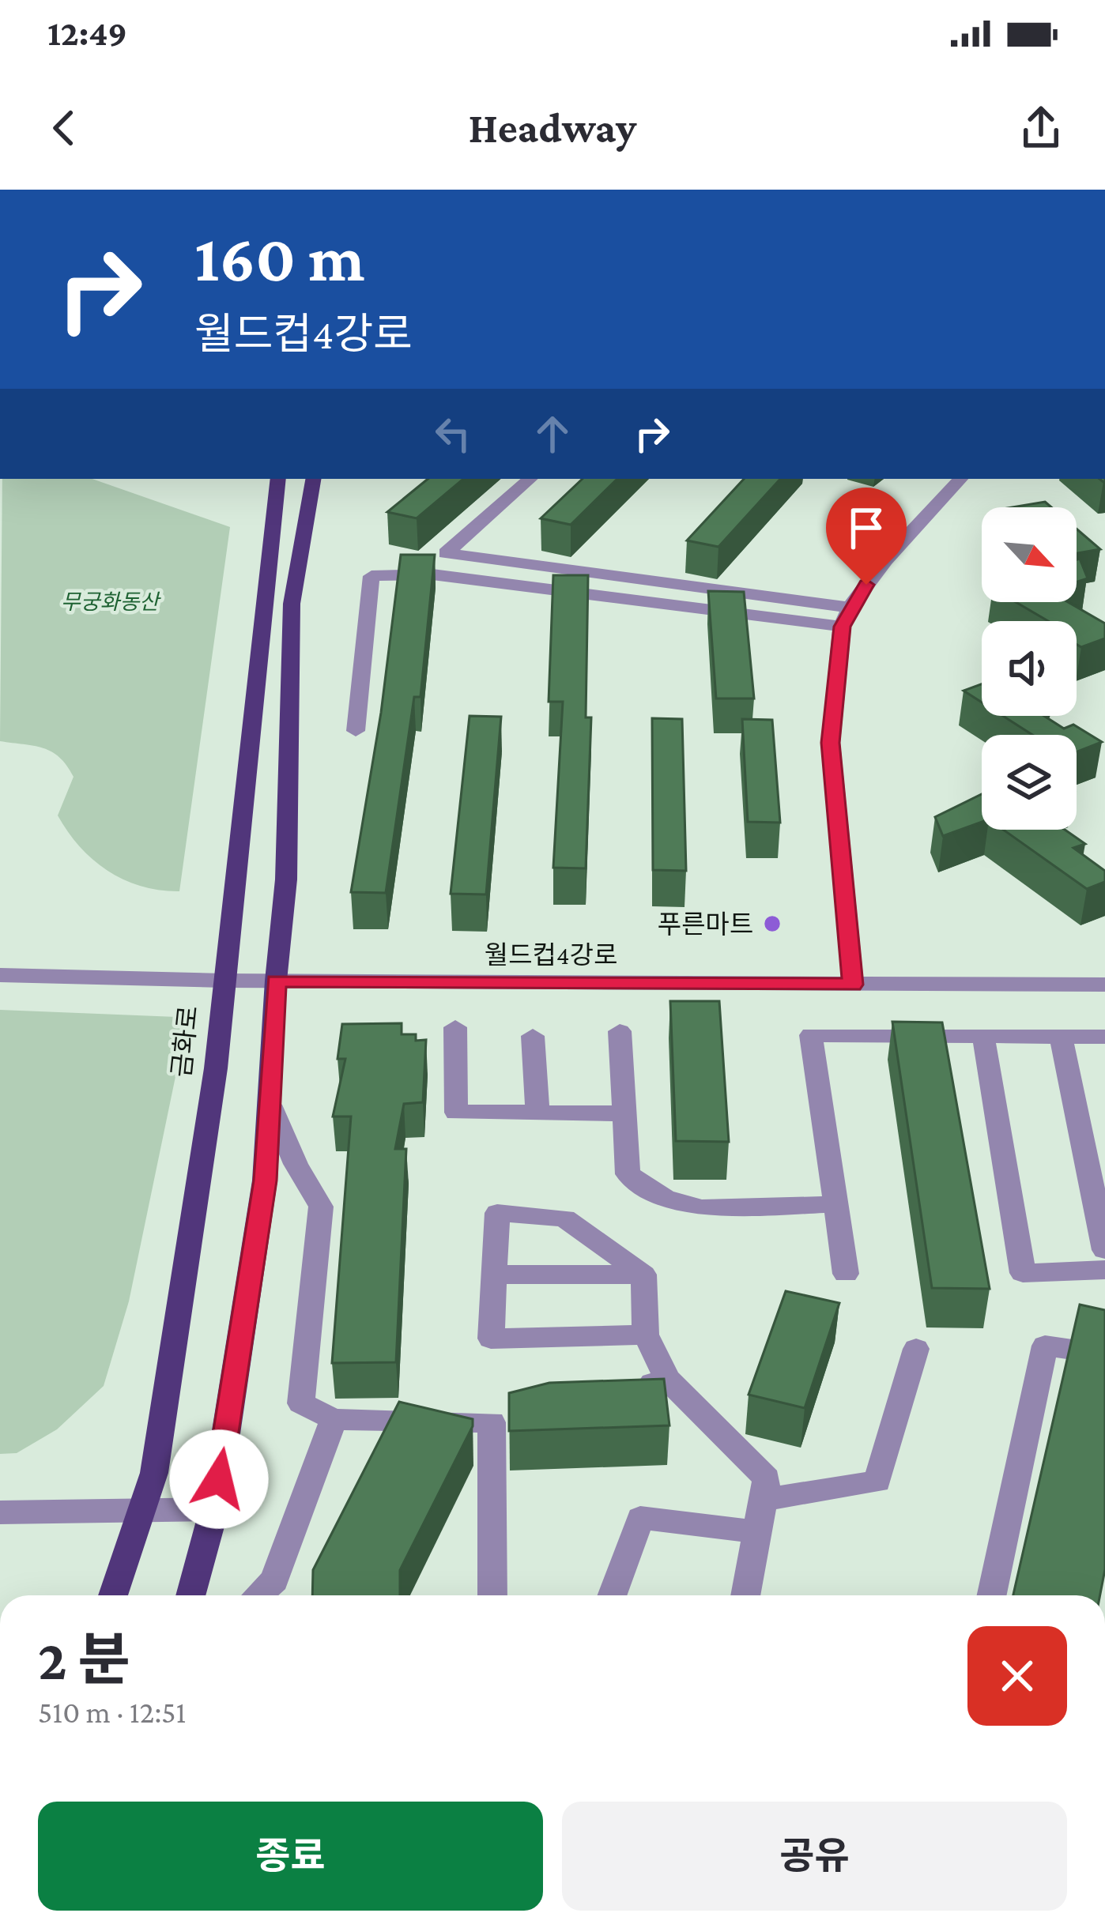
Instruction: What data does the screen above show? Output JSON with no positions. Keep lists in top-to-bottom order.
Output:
{
  "streets": {
    "main road": ["금화로"],
    "street": ["월드컵4강로"]
  },
  "crossings": [
    ["월드컵4강로", "금화로"]
  ],
  "parks": ["무궁화동산"],
  "places": ["푸른마트"],
  "north": "bottom right",
  "page": {
    "status": "12:49",
    "header": "Headway",
    "turn": ["160 m", "월드컵4강로"],
    "heading": ["2 분", "510 m · 12:51"],
    "buttons": ["종료", "공유"]
  }
}
